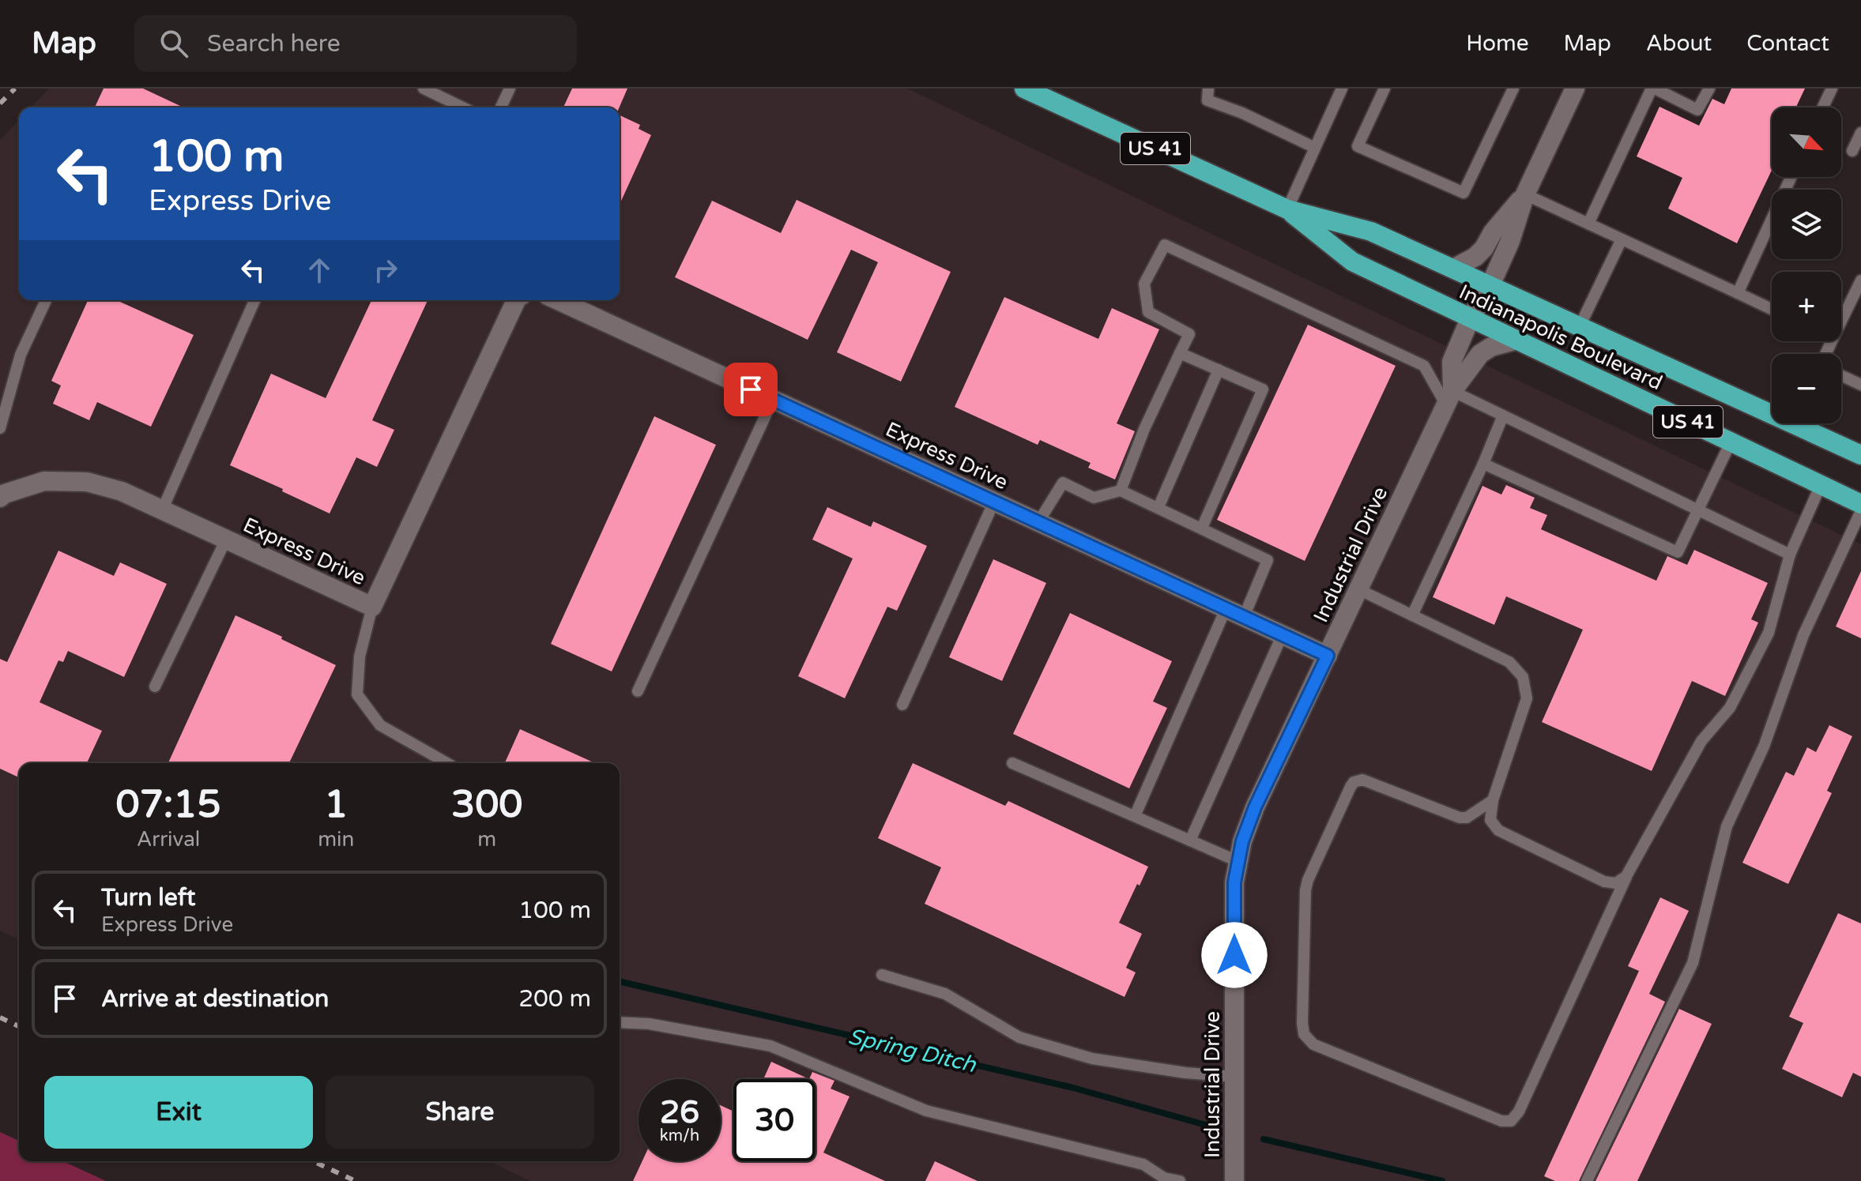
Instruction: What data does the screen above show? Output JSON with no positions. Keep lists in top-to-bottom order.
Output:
{
  "streets": {
    "highway": ["US 41", "Indianapolis Boulevard"],
    "street": ["Express Drive", "Industrial Drive"]
  },
  "crossings": [
    ["Indianapolis Boulevard", "Industrial Drive"],
    ["Express Drive", "Industrial Drive"]
  ],
  "water": ["Spring Ditch"],
  "north": "bottom right",
  "page": {
    "header": "Map",
    "search": "Search here",
    "nav": [
      "Home",
      "Map",
      "About",
      "Contact"
    ],
    "map_buttons": ["+", "−"],
    "turn": ["100 m", "Express Drive"],
    "eta": [
      "07:15",
      "Arrival",
      "1",
      "min",
      "300",
      "m"
    ],
    "list": [
      {
        "name": "Turn left",
        "note": "Express Drive",
        "value": "100 m"
      },
      {
        "name": "Arrive at destination",
        "value": "200 m"
      }
    ],
    "buttons": ["Exit", "Share"],
    "speed": "26 km/h",
    "limit": "30"
  }
}
